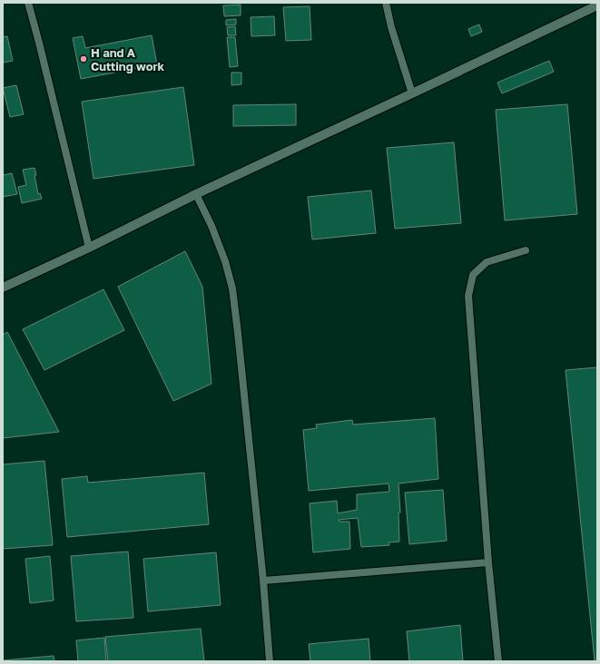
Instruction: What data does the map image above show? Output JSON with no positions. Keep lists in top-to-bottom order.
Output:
{
  "places": ["H and A Cutting work"]
}
